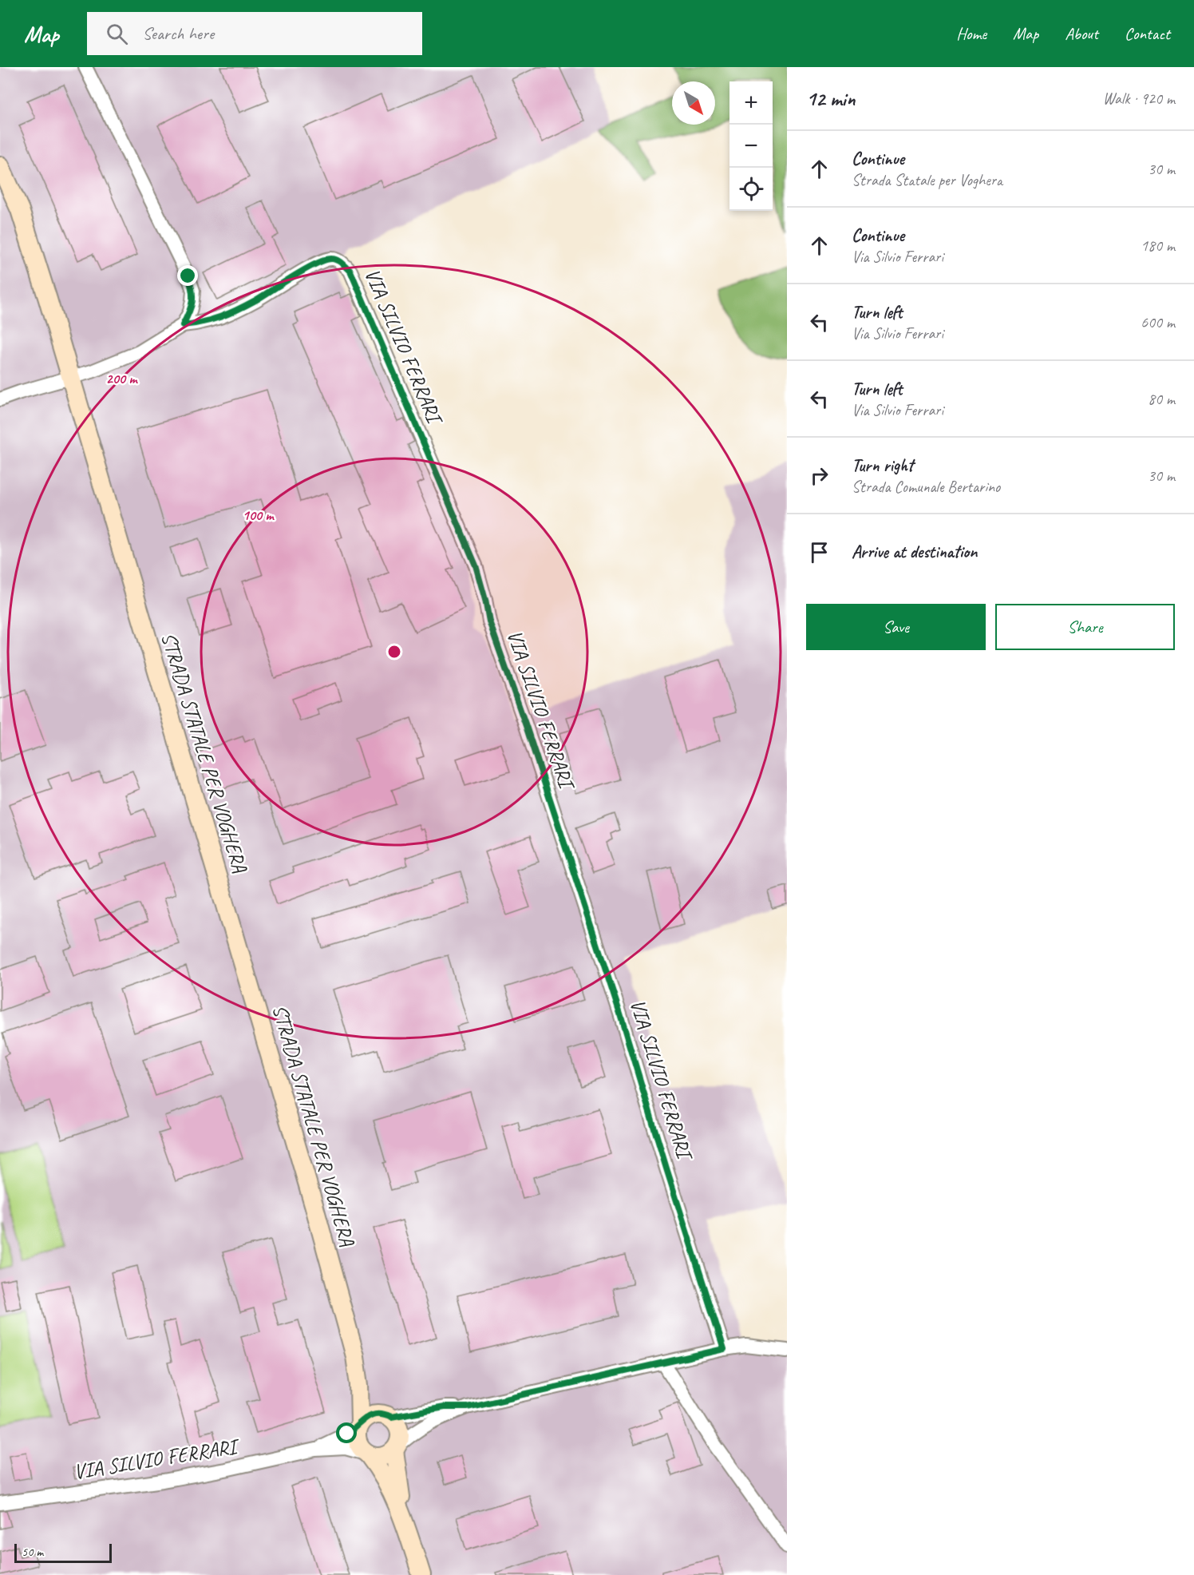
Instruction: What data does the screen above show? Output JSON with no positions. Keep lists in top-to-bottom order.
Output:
{
  "streets": {
    "main road": ["STRADA STATALE PER VOGHERA"],
    "street": ["VIA SILVIO FERRARI"]
  },
  "crossings": [
    ["VIA SILVIO FERRARI", "STRADA STATALE PER VOGHERA"]
  ],
  "scale_bar": "50 m",
  "north": "bottom right",
  "page": {
    "header": "Map",
    "search": "Search here",
    "nav": [
      "Home",
      "Map",
      "About",
      "Contact"
    ],
    "heading": ["12 min", "Walk · 920 m"],
    "map_buttons": ["+", "−"],
    "list": [
      ["Continue", "Strada Statale per Voghera", "30 m"],
      ["Continue", "Via Silvio Ferrari", "180 m"],
      ["Turn left", "Via Silvio Ferrari", "600 m"],
      ["Turn left", "Via Silvio Ferrari", "80 m"],
      ["Turn right", "Strada Comunale Bertarino", "30 m"],
      "Arrive at destination"
    ],
    "buttons": ["Save", "Share"],
    "scale": "50 m"
  },
  "rings": ["200 m", "100 m"]
}
